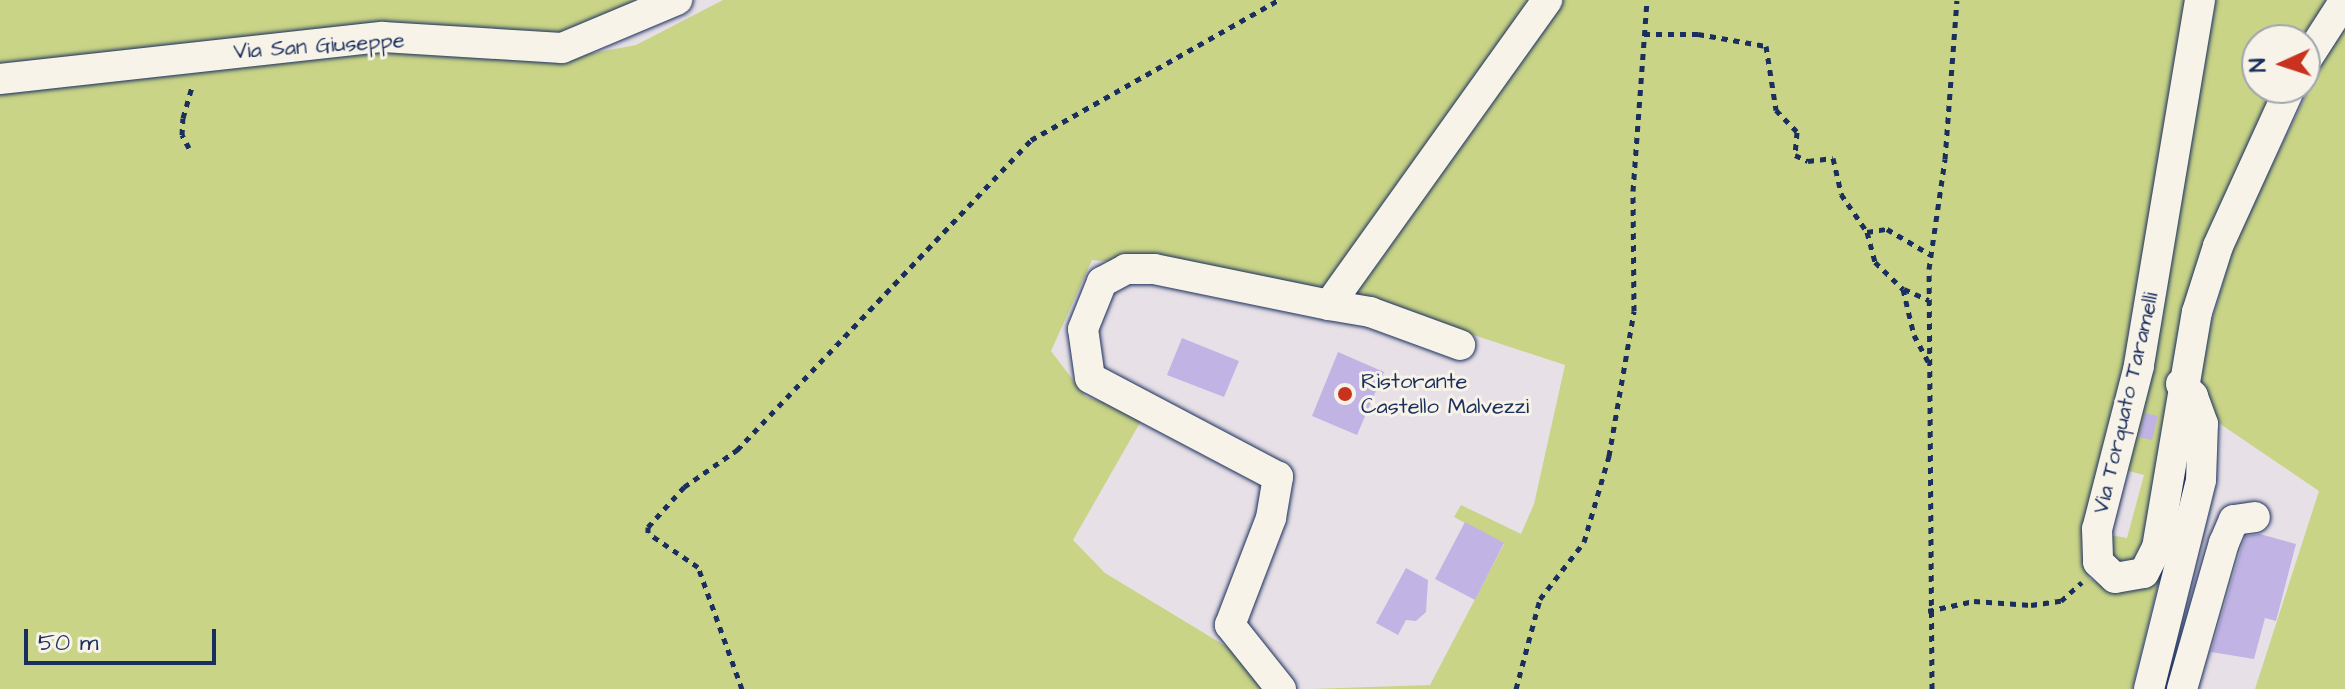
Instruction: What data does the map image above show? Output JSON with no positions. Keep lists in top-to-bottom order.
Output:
{
  "streets": {
    "street": ["Via San Giuseppe", "Via Torquato Taramelli"]
  },
  "places": ["Ristorante Castello Malvezzi"],
  "scale_bar": "50 m",
  "north": "left"
}
